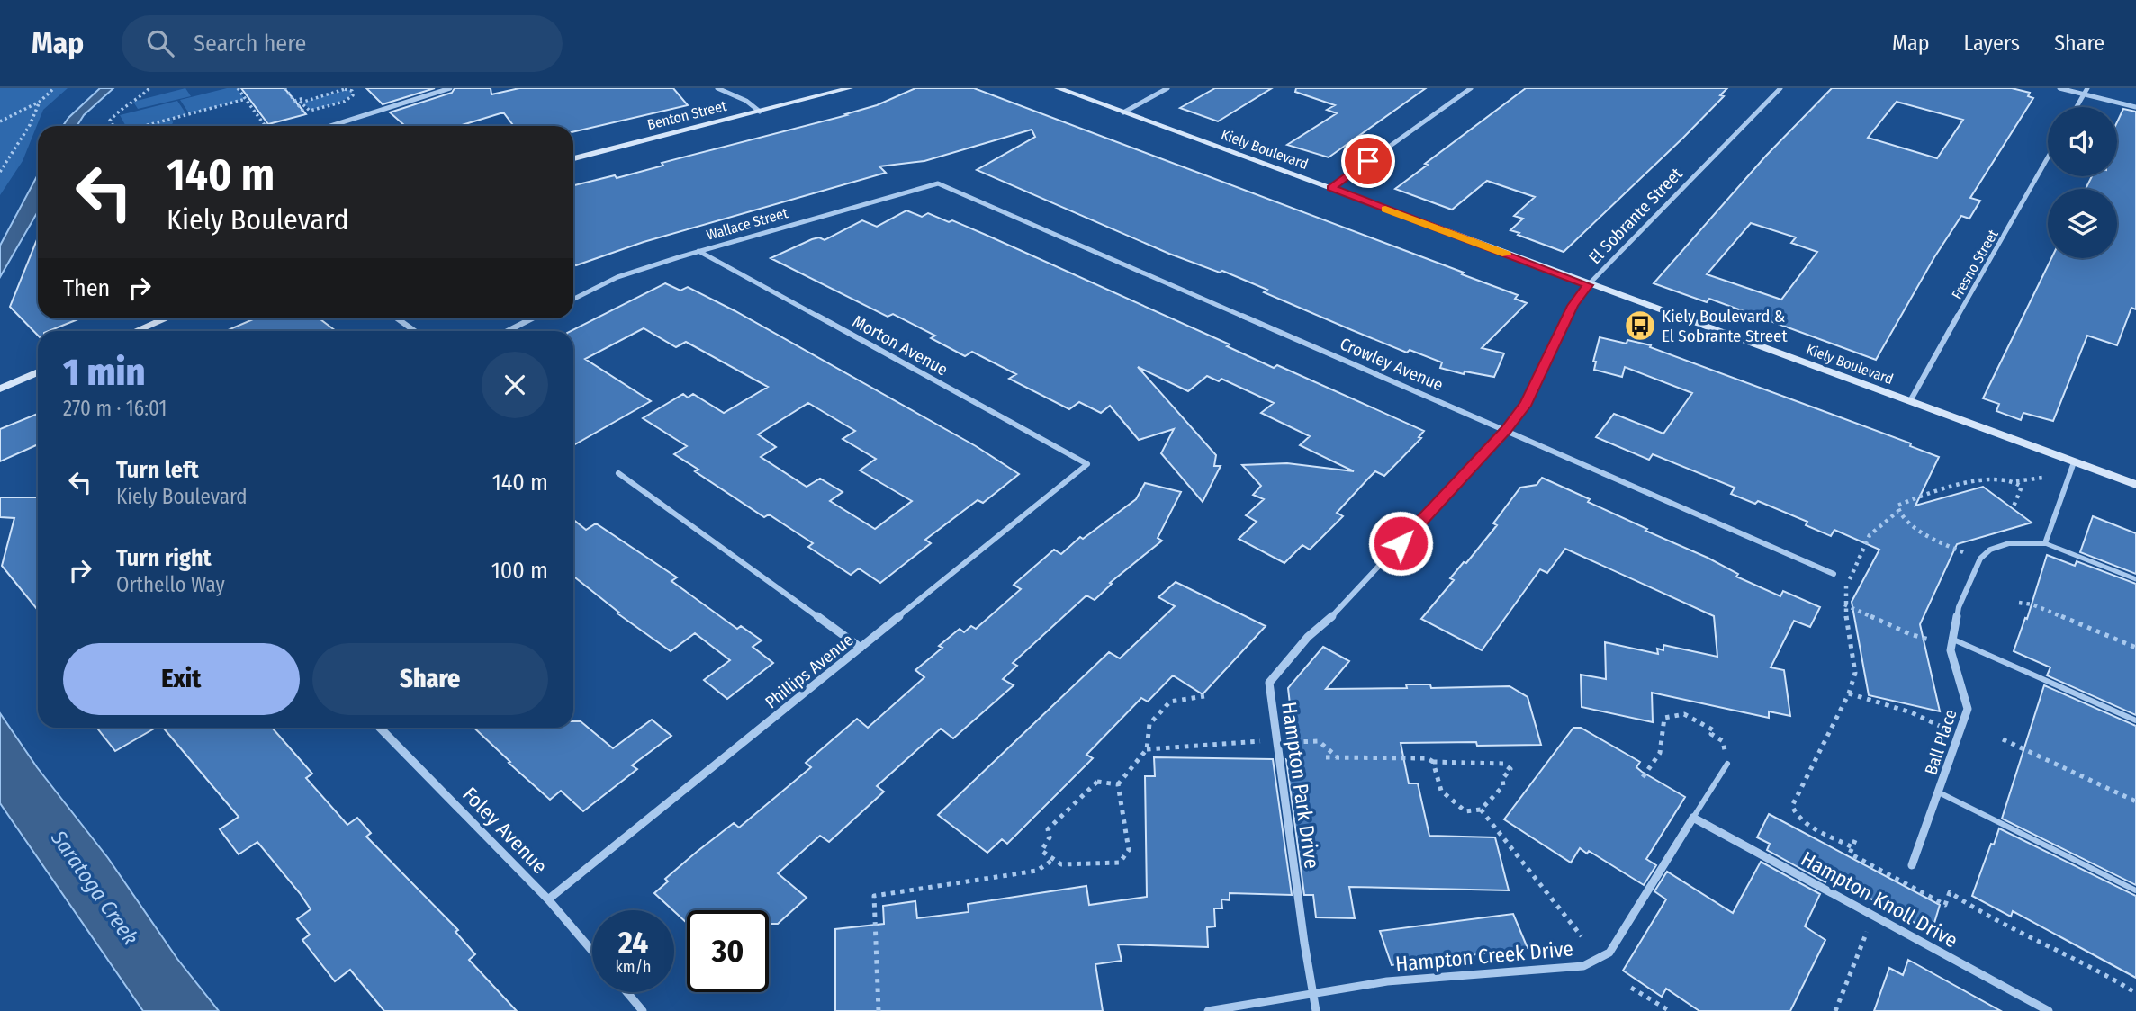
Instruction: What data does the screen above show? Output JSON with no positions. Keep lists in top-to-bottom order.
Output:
{
  "streets": {
    "main road": ["Benton Street", "Kiely Boulevard"],
    "street": [
      "El Sobrante Street",
      "Wallace Street",
      "Fresno Street",
      "Morton Avenue",
      "Crowley Avenue",
      "Phillips Avenue",
      "Ball Place",
      "Hampton Park Drive",
      "Foley Avenue",
      "Hampton Knoll Drive",
      "Hampton Creek Drive"
    ]
  },
  "crossings": [
    ["Kiely Boulevard", "El Sobrante Street"],
    ["Kiely Boulevard", "Fresno Street"],
    ["El Sobrante Street", "Crowley Avenue"],
    ["El Sobrante Street", "Hampton Park Drive"],
    ["Wallace Street", "Morton Avenue"],
    ["Wallace Street", "Crowley Avenue"],
    ["Morton Avenue", "Phillips Avenue"],
    ["Phillips Avenue", "Foley Avenue"],
    ["Hampton Park Drive", "Hampton Creek Drive"],
    ["Hampton Knoll Drive", "Hampton Creek Drive"]
  ],
  "water": ["Saratoga Creek"],
  "places": {
    "bus stop": ["Kiely Boulevard & El Sobrante Street"]
  },
  "page": {
    "header": "Map",
    "search": "Search here",
    "nav": ["Map", "Layers", "Share"],
    "turn": ["140 m", "Kiely Boulevard"],
    "then": "Then",
    "heading": ["1 min", "270 m · 16:01"],
    "list": [
      {
        "name": "Turn left",
        "note": "Kiely Boulevard",
        "value": "140 m"
      },
      {
        "name": "Turn right",
        "note": "Orthello Way",
        "value": "100 m"
      }
    ],
    "buttons": ["Exit", "Share"],
    "speed": "24 km/h",
    "limit": "30"
  }
}
